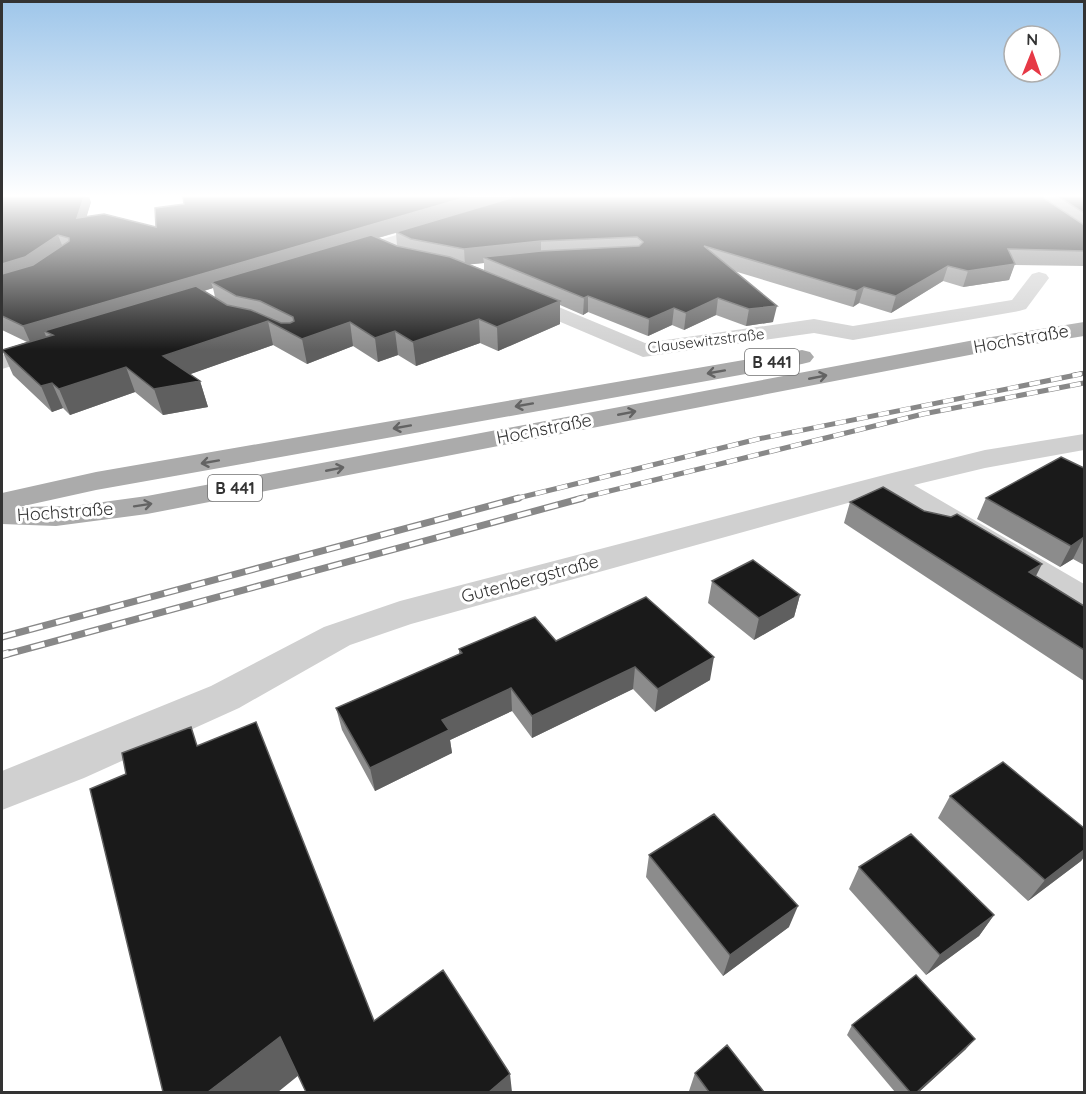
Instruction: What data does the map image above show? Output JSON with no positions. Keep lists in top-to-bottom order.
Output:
{
  "streets": {
    "main road": ["Hochstraße", "B 441"],
    "street": ["Clausewitzstraße", "Gutenbergstraße"]
  },
  "north": "top"
}
